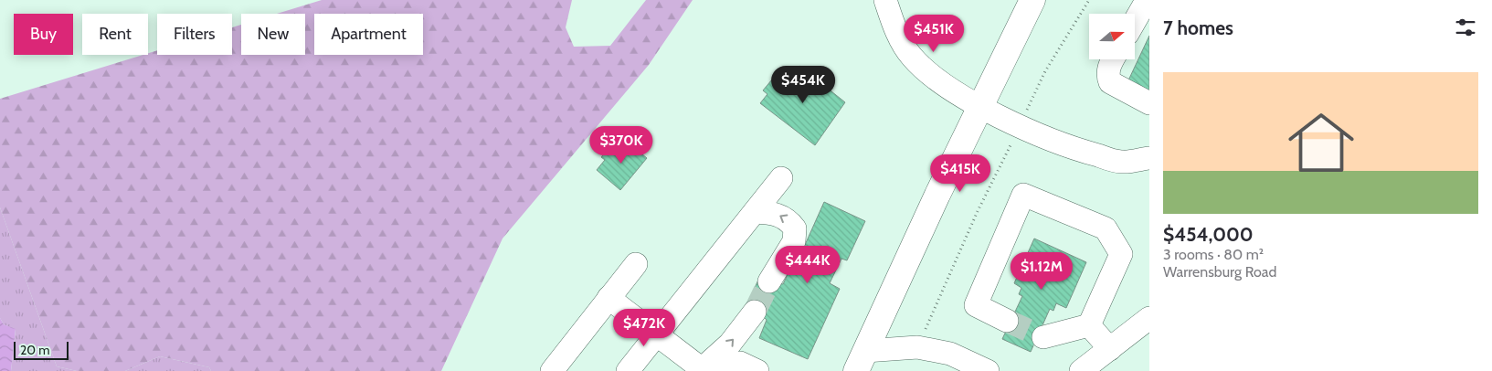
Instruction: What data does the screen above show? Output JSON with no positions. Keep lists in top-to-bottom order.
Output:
{
  "scale_bar": "20 m",
  "north": "right",
  "page": {
    "heading": "7 homes",
    "chip": [
      "Buy",
      "Rent",
      "Filters",
      "New",
      "Apartment"
    ],
    "price": [
      "$451K",
      "$454K",
      "$370K",
      "$415K",
      "$444K",
      "$1.12M",
      "$472K"
    ],
    "list": [
      {
        "name": "$454,000",
        "note": "3 rooms · 80 m² · Warrensburg Road"
      }
    ],
    "scale": "20 m"
  }
}
